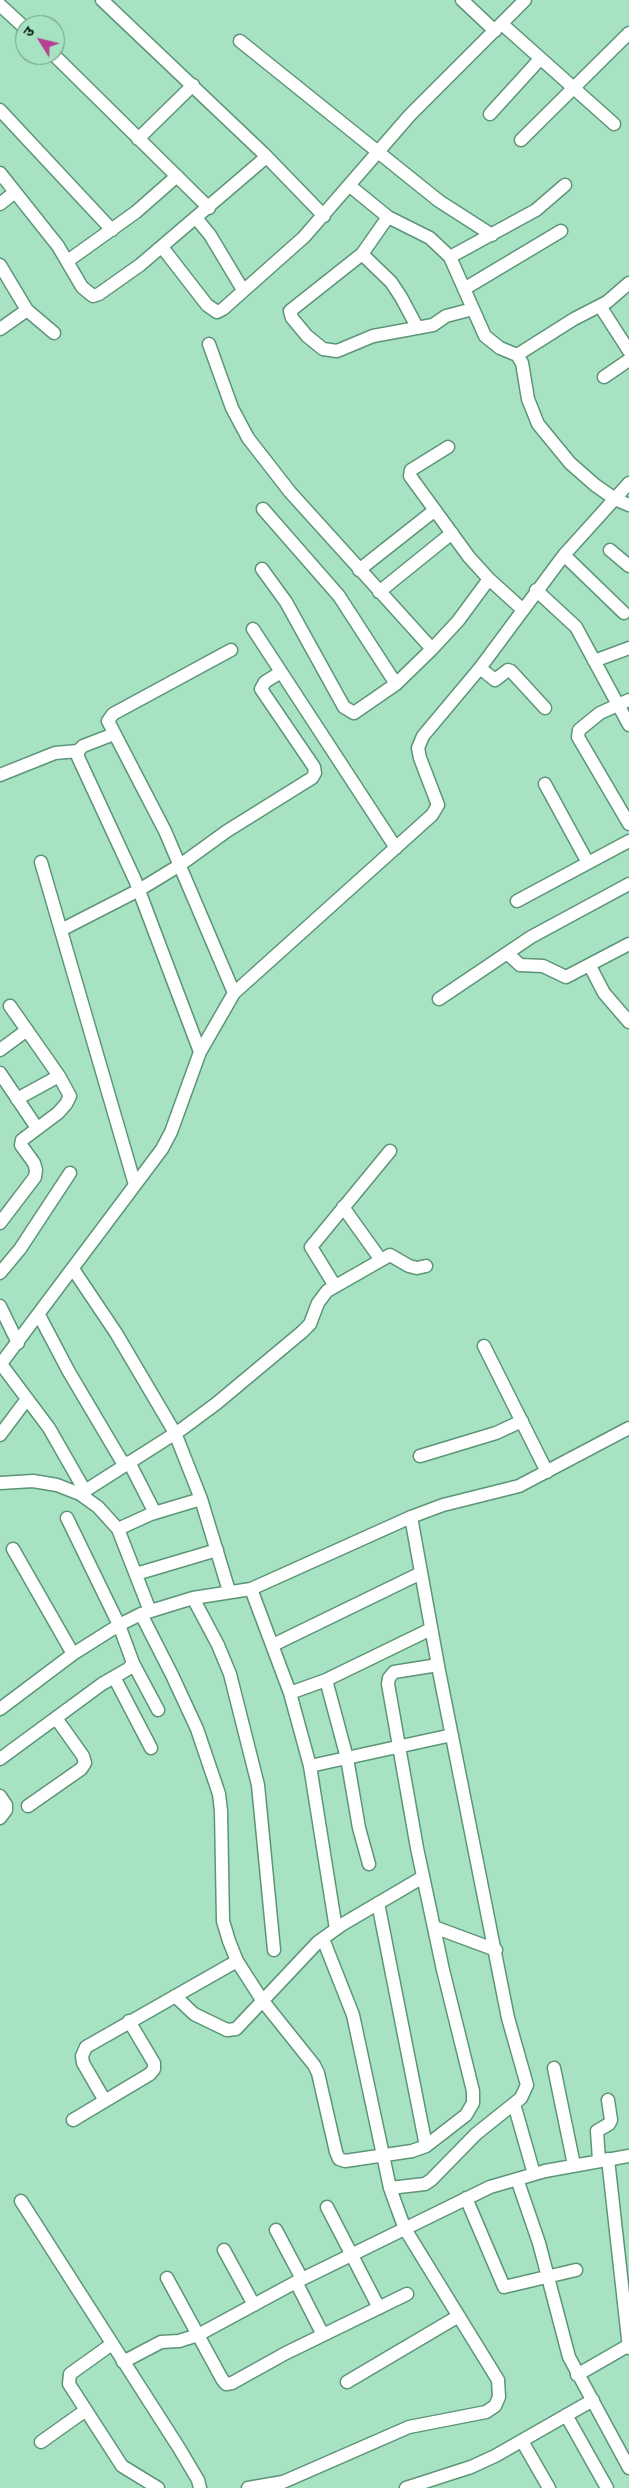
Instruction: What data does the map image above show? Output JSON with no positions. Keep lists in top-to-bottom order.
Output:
{
  "north": "top left"
}
